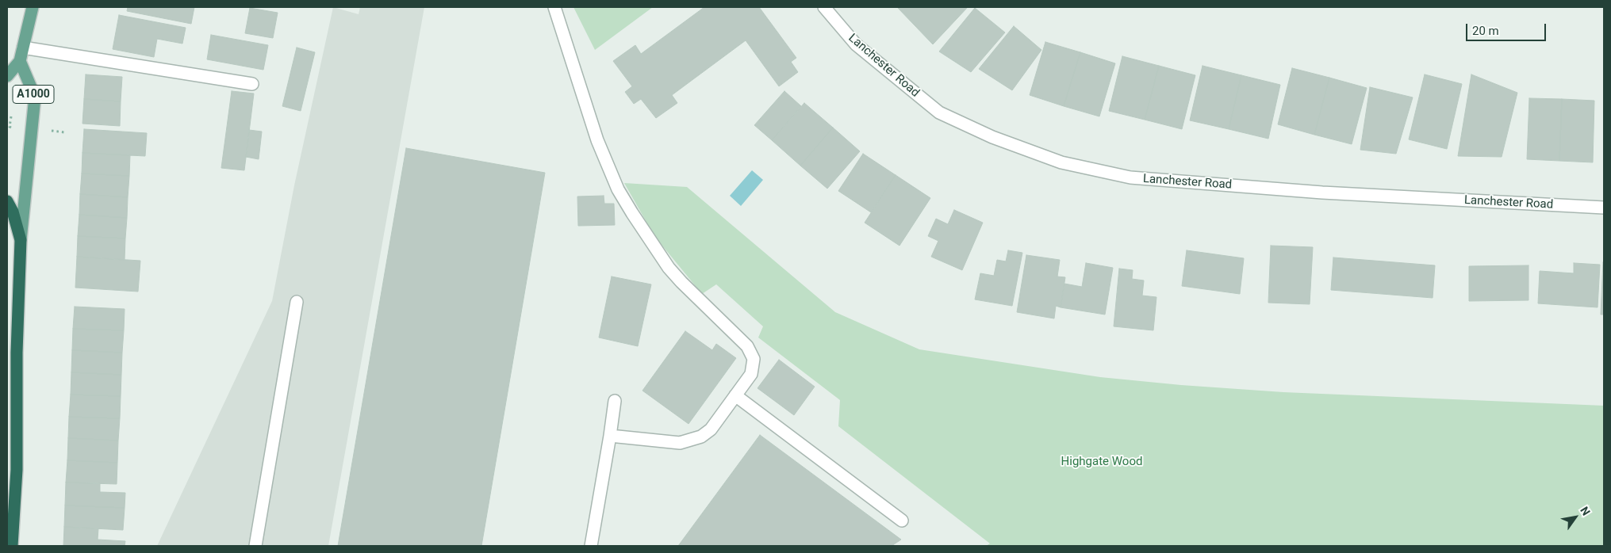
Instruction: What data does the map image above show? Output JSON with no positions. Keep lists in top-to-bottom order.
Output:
{
  "streets": {
    "main road": ["A1000"],
    "street": ["Lanchester Road"]
  },
  "parks": ["Highgate Wood"],
  "scale_bar": "20 m",
  "north": "top right"
}
